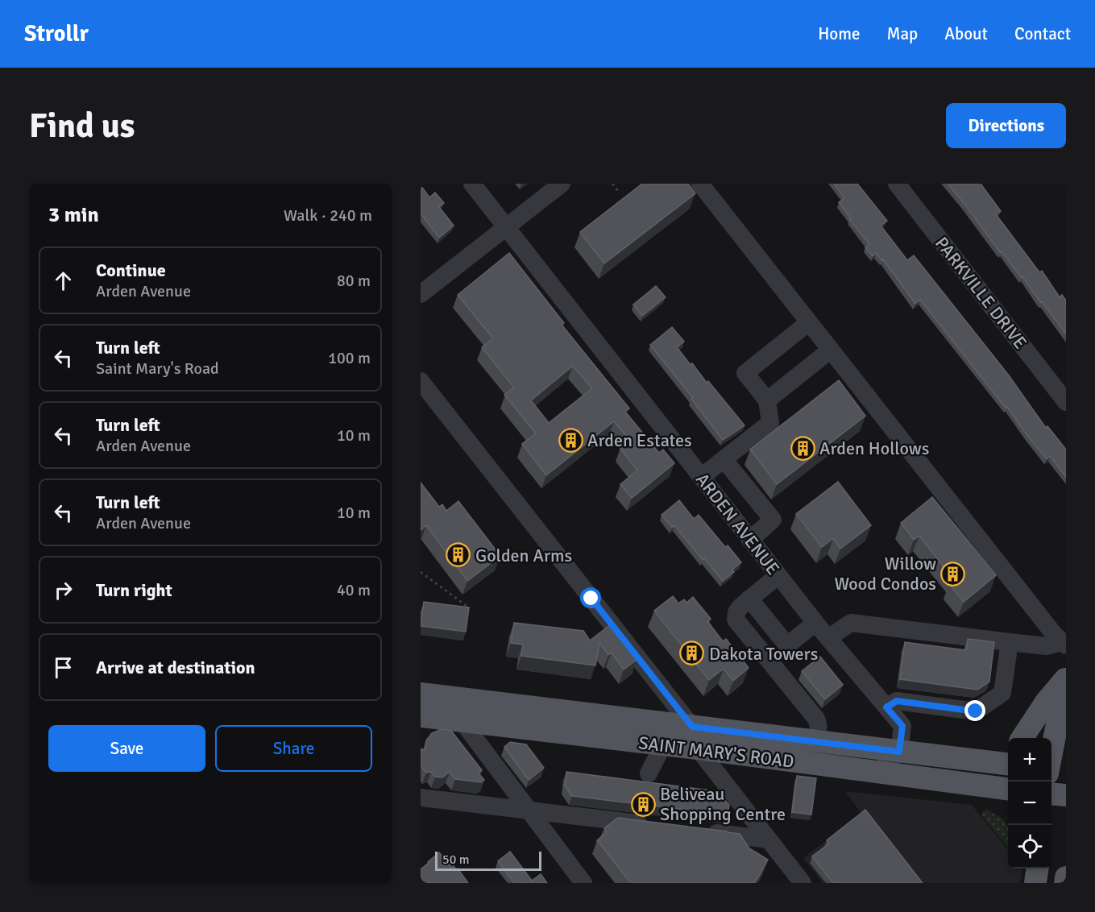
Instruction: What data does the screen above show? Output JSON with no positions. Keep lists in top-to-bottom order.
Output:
{
  "streets": {
    "main road": ["SAINT MARY'S ROAD"],
    "street": ["PARKVILLE DRIVE", "ARDEN AVENUE"]
  },
  "crossings": [
    ["ARDEN AVENUE", "SAINT MARY'S ROAD"]
  ],
  "places": {
    "building": [
      "Arden Estates",
      "Arden Hollows",
      "Golden Arms",
      "Willow Wood Condos",
      "Dakota Towers",
      "Beliveau Shopping Centre"
    ]
  },
  "scale_bar": "50 m",
  "page": {
    "header": "Strollr",
    "nav": [
      "Home",
      "Map",
      "About",
      "Contact"
    ],
    "buttons": [
      "Directions",
      ["Save", "Share"]
    ],
    "title": "Find us",
    "heading": ["3 min", "Walk · 240 m"],
    "list": [
      ["Continue", "Arden Avenue", "80 m"],
      ["Turn left", "Saint Mary's Road", "100 m"],
      ["Turn left", "Arden Avenue", "10 m"],
      ["Turn left", "Arden Avenue", "10 m"],
      ["Turn right", "40 m"],
      "Arrive at destination"
    ],
    "map_buttons": ["+", "−"],
    "scale": "50 m"
  }
}
